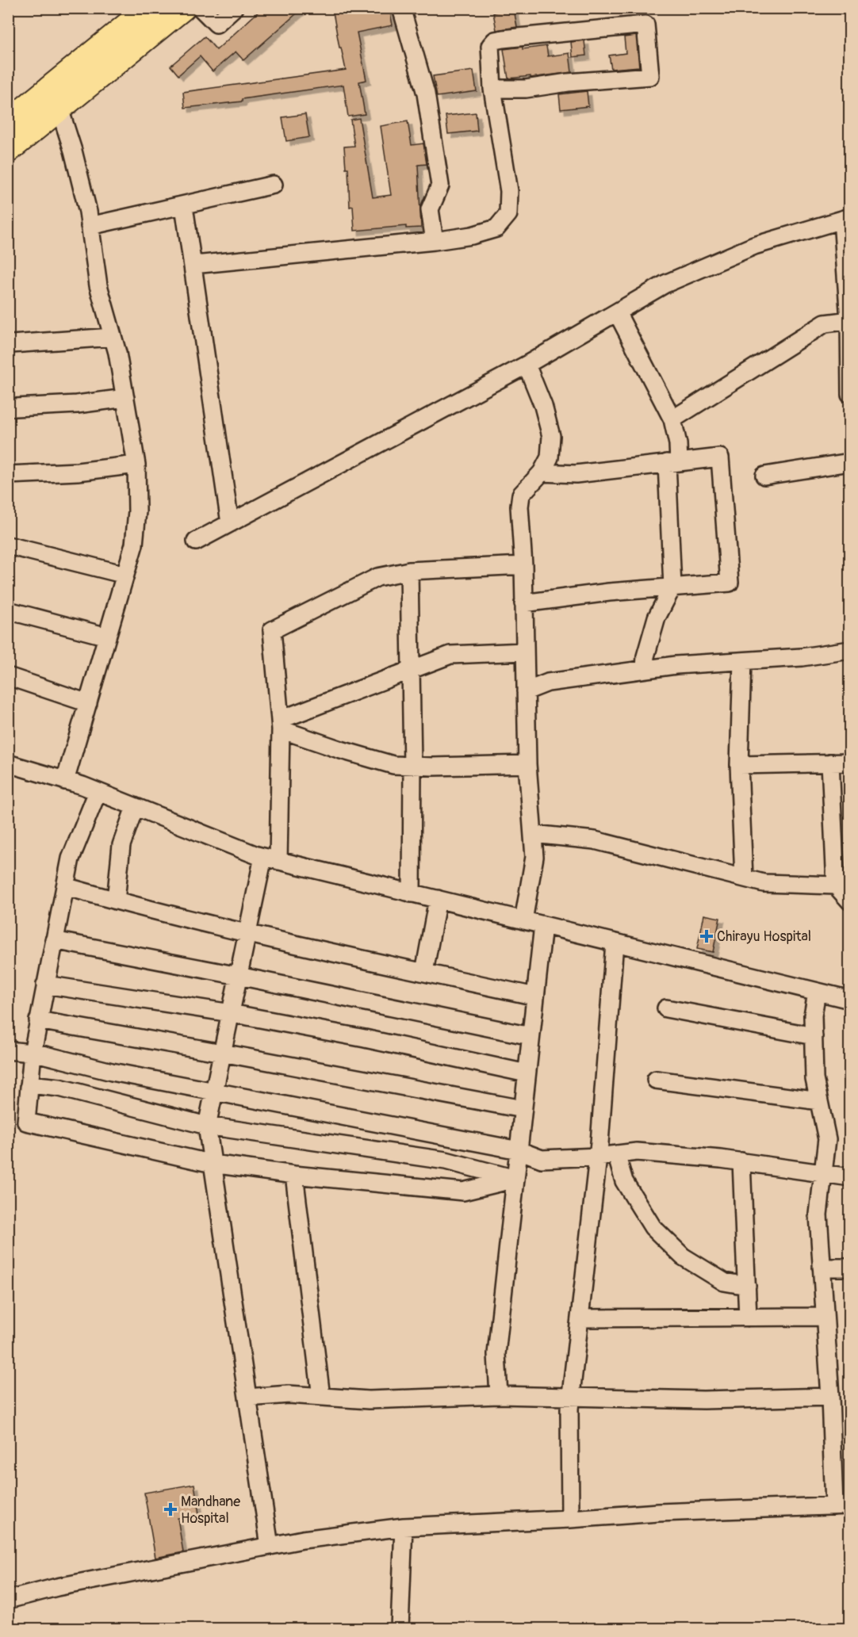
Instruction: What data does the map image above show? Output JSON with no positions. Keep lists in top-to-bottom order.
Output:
{
  "places": {
    "health": ["Chirayu Hospital", "Mandhane Hospital"]
  }
}
